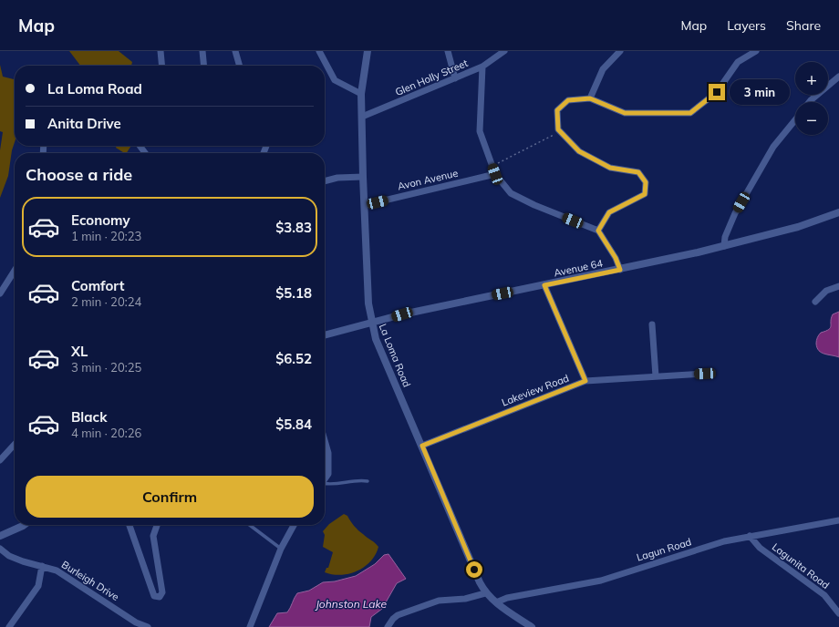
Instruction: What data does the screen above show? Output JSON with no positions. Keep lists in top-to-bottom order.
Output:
{
  "streets": {
    "street": [
      "Glen Holly Street",
      "Avon Avenue",
      "Avenue 64",
      "La Loma Road",
      "Lakeview Road",
      "Lagun Road",
      "Lagunita Road",
      "Burleigh Drive"
    ]
  },
  "crossings": [
    ["Glen Holly Street", "La Loma Road"],
    ["Avon Avenue", "La Loma Road"],
    ["Avenue 64", "La Loma Road"],
    ["La Loma Road", "Lakeview Road"],
    ["La Loma Road", "Lagun Road"],
    ["Lagun Road", "Lagunita Road"]
  ],
  "water": ["Johnston Lake"],
  "page": {
    "header": "Map",
    "nav": ["Map", "Layers", "Share"],
    "map_buttons": ["+", "−"],
    "banner": ["La Loma Road", "Anita Drive"],
    "bubble": "3 min",
    "heading": "Choose a ride",
    "list": [
      {
        "name": "Economy",
        "note": "1 min · 20:23",
        "value": "$3.83"
      },
      {
        "name": "Comfort",
        "note": "2 min · 20:24",
        "value": "$5.18"
      },
      {
        "name": "XL",
        "note": "3 min · 20:25",
        "value": "$6.52"
      },
      {
        "name": "Black",
        "note": "4 min · 20:26",
        "value": "$5.84"
      }
    ],
    "buttons": "Confirm"
  }
}
